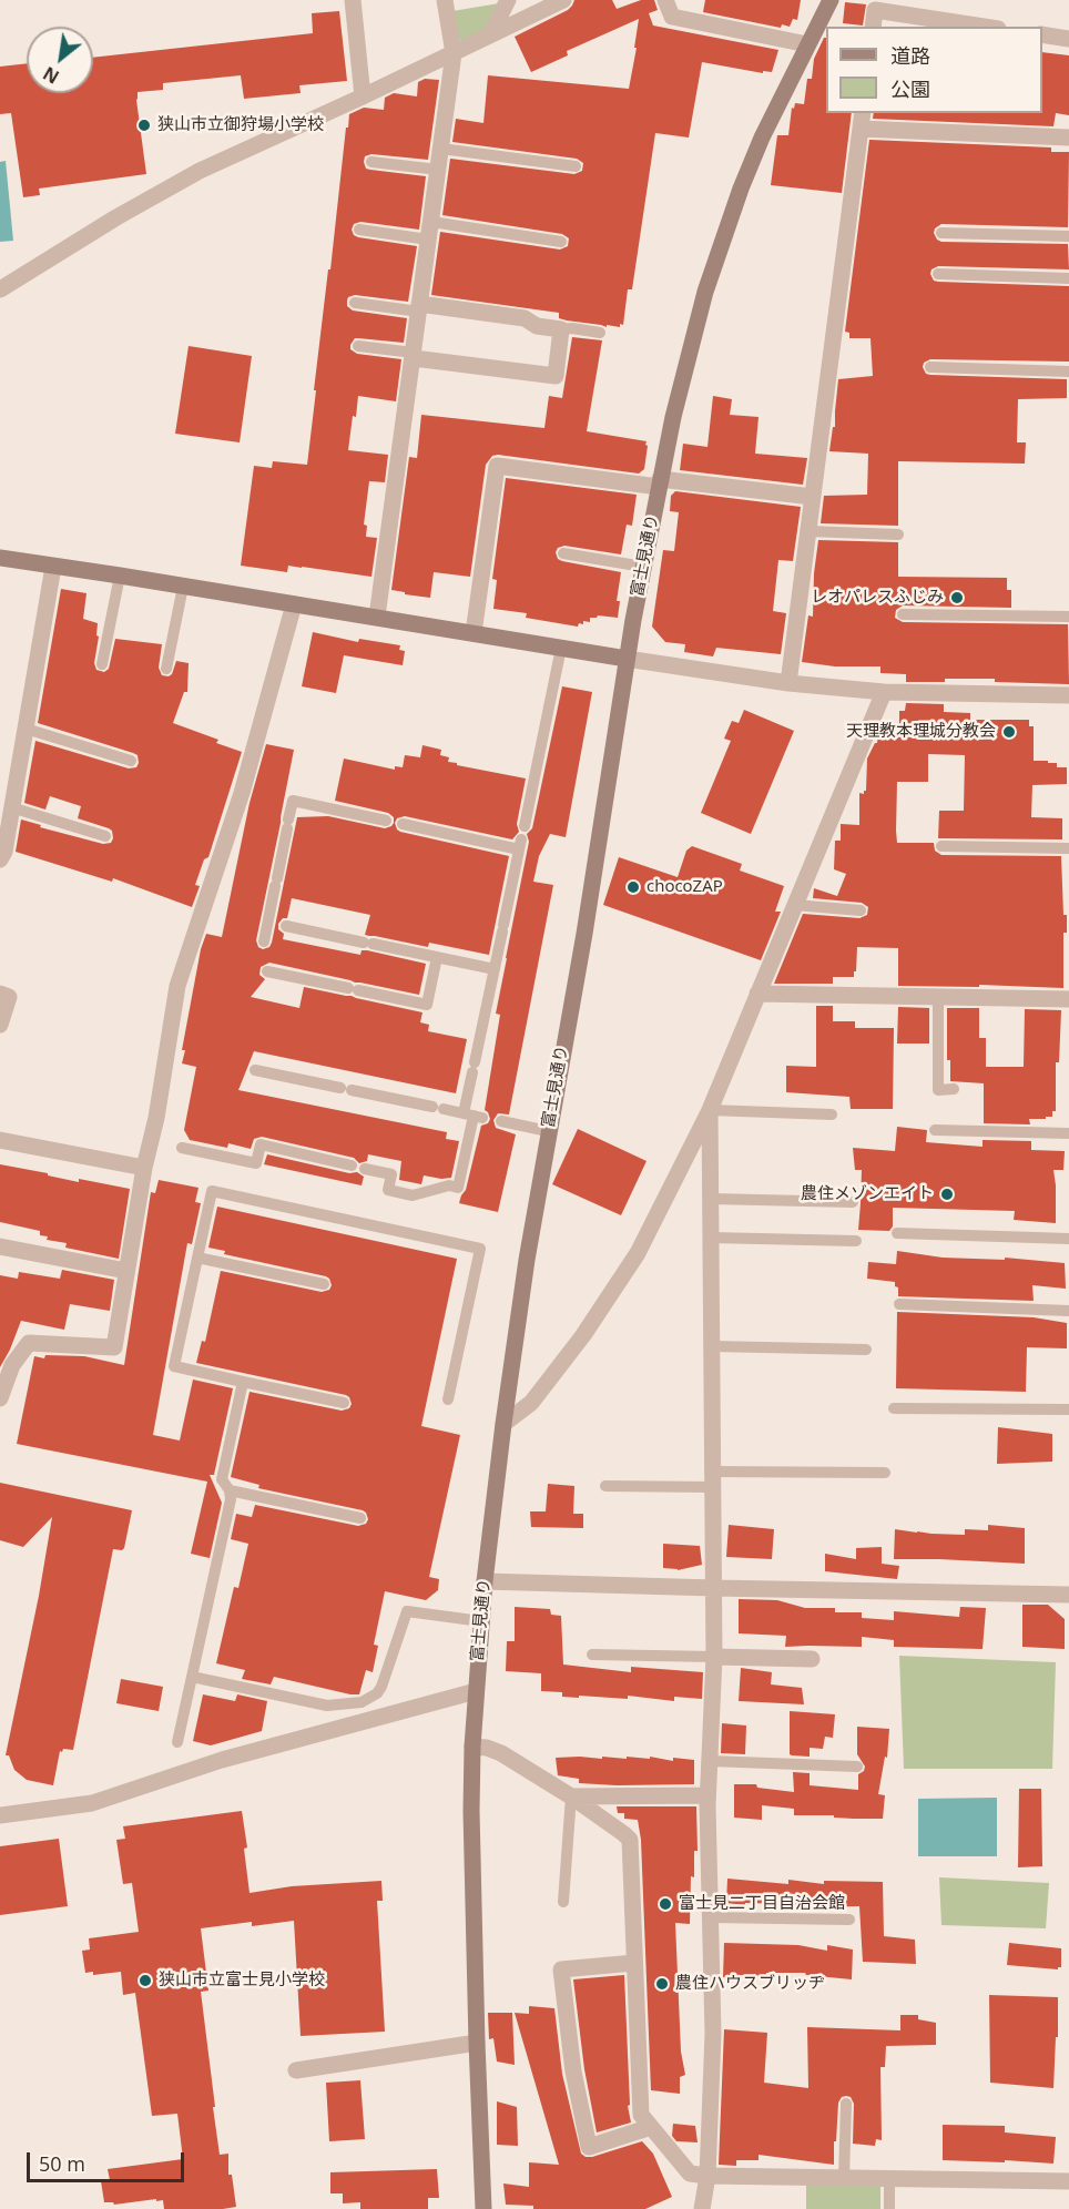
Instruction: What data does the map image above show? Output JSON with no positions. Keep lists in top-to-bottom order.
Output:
{
  "streets": {
    "street": ["富士見通り"]
  },
  "places": [
    "狭山市立御狩場小学校",
    "レオパレスふじみ",
    "天理教本理城分教会",
    "chocoZAP",
    "農住メゾンエイト",
    "富士見二丁目自治会館",
    "狭山市立富士見小学校",
    "農住ハウスブリッヂ"
  ],
  "legend": ["道路", "公園"],
  "scale_bar": "50 m",
  "north": "bottom left"
}
